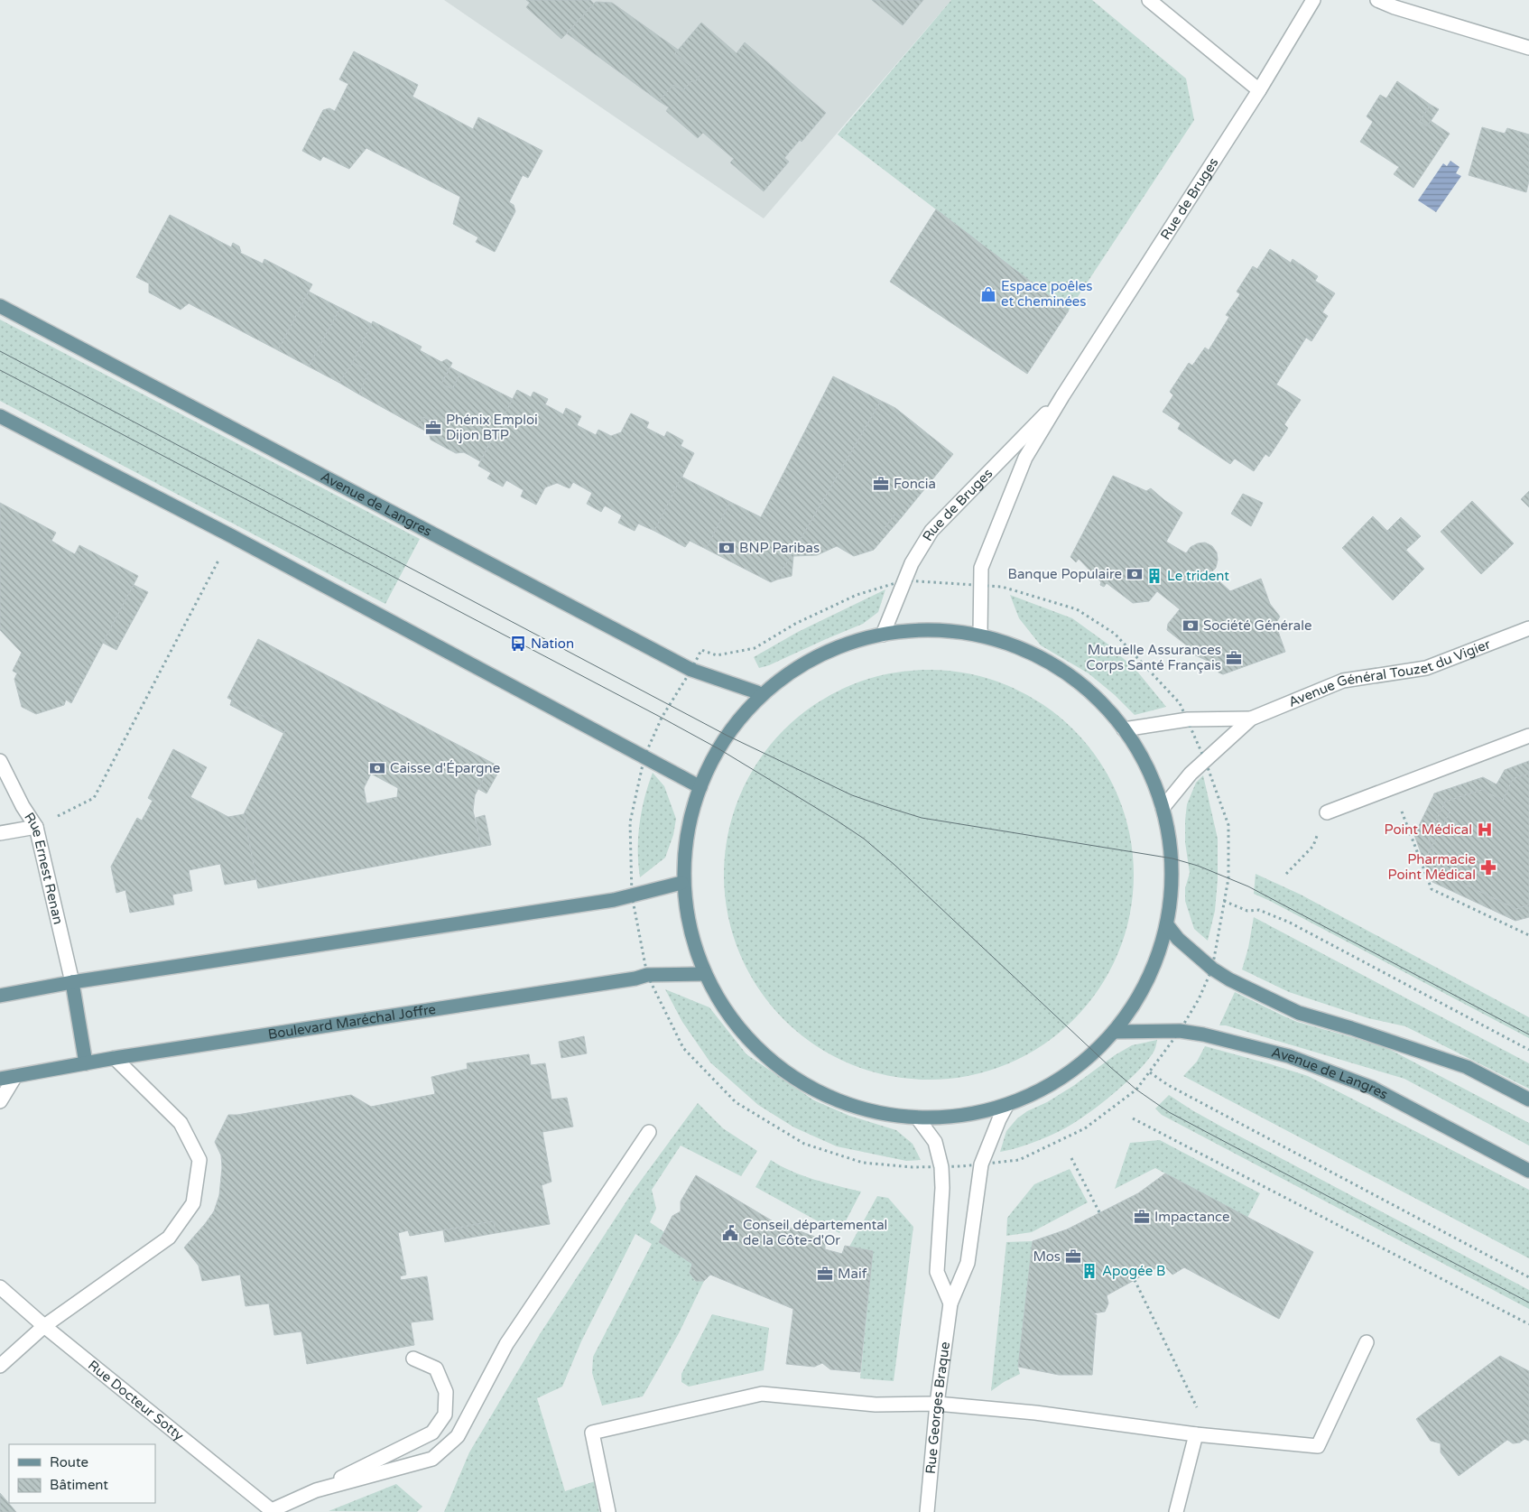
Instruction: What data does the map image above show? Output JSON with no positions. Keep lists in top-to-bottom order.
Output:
{
  "streets": {
    "main road": ["Avenue de Langres", "Boulevard Maréchal Joffre"],
    "street": [
      "Rue de Bruges",
      "Avenue Général Touzet du Vigier",
      "Rue Ernest Renan",
      "Rue Docteur Sotty",
      "Rue Georges Braque"
    ]
  },
  "places": {
    "shop": ["Espace poêles et cheminées"],
    "office": [
      "Phénix Emploi Dijon BTP",
      "Foncia",
      "Mutuelle Assurances Corps Santé Français",
      "Impactance",
      "Mos",
      "Maif"
    ],
    "bank": [
      "BNP Paribas",
      "Banque Populaire",
      "Société Générale",
      "Caisse d'Épargne"
    ],
    "building": ["Le trident", "Apogée B"],
    "bus stop": ["Nation"],
    "hospital": ["Point Médical"],
    "pharmacy": ["Pharmacie Point Médical"],
    "public building": ["Conseil départemental de la Côte-d'Or"]
  },
  "legend": ["Route", "Bâtiment"]
}
